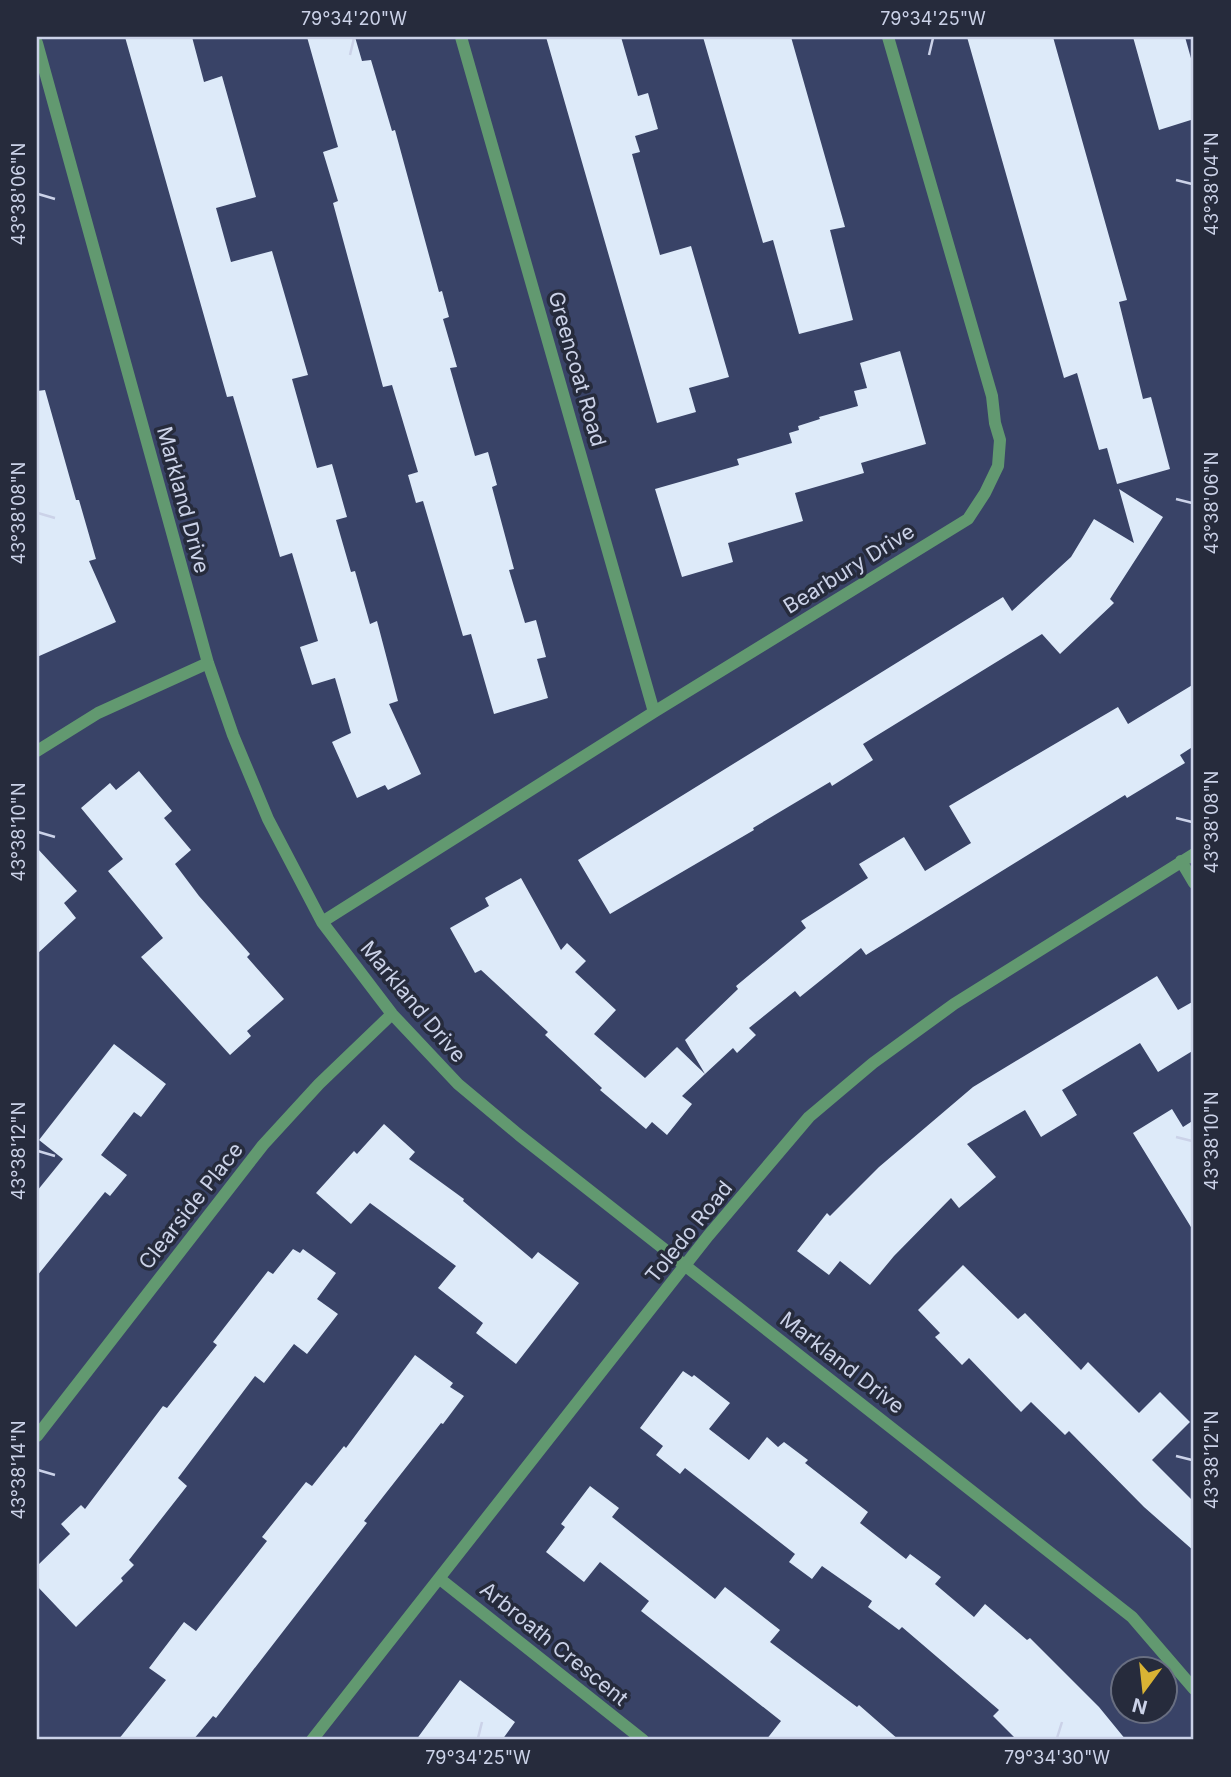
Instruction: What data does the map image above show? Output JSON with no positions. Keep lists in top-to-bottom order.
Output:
{
  "streets": {
    "street": [
      "Greencoat Road",
      "Markland Drive",
      "Bearbury Drive",
      "Clearside Place",
      "Toledo Road",
      "Arbroath Crescent"
    ]
  },
  "crossings": [
    ["Greencoat Road", "Bearbury Drive"],
    ["Markland Drive", "Bearbury Drive"],
    ["Markland Drive", "Clearside Place"],
    ["Markland Drive", "Toledo Road"],
    ["Toledo Road", "Arbroath Crescent"]
  ],
  "north": "bottom",
  "coordinates": [
    "79°34'20\"W",
    "79°34'25\"W",
    "43°38'04\"N",
    "43°38'06\"N",
    "43°38'08\"N",
    "43°38'10\"N",
    "43°38'12\"N",
    "43°38'14\"N",
    "79°34'30\"W"
  ]
}
